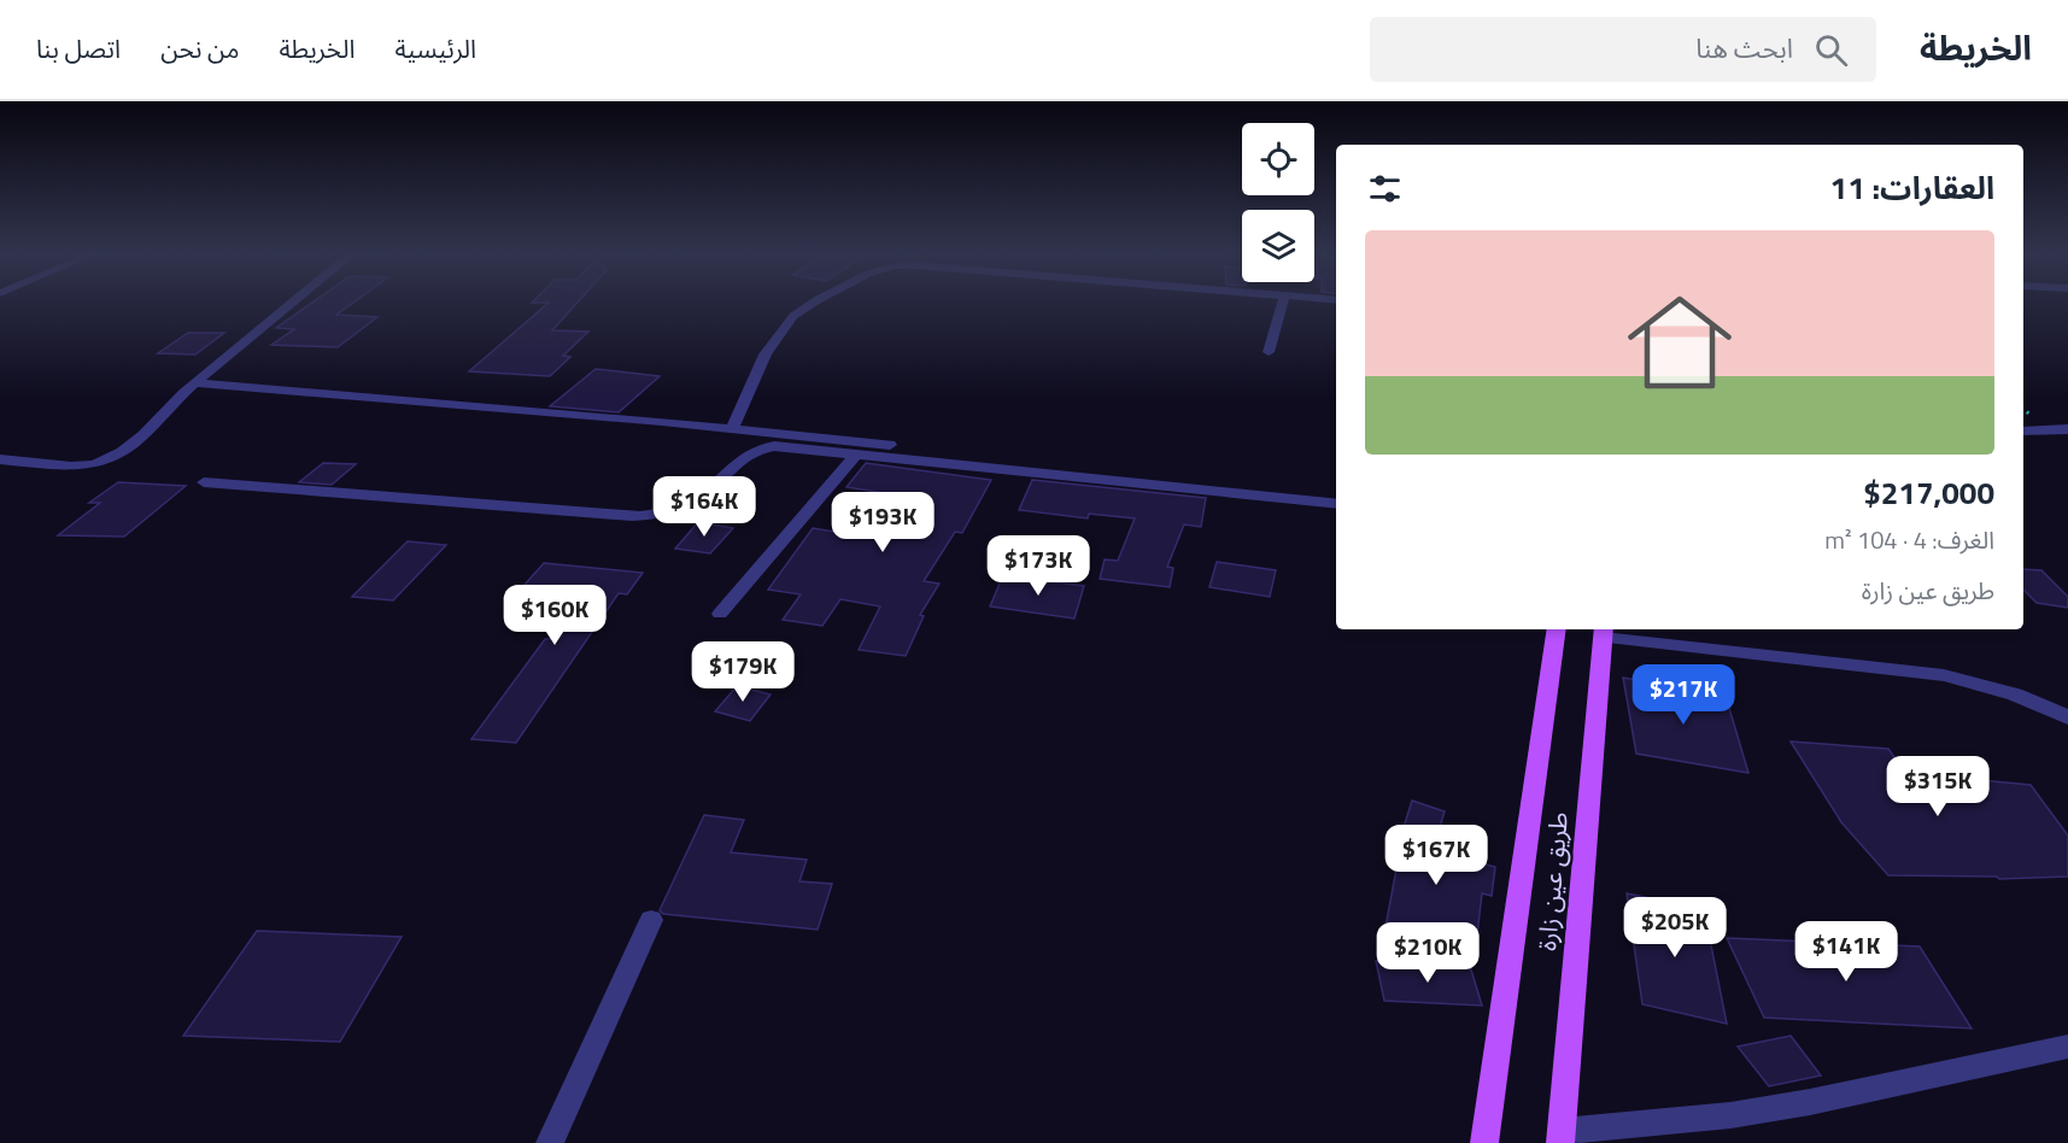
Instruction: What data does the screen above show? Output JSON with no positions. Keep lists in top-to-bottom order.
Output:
{
  "streets": {
    "main road": ["طريق عين زارة"]
  },
  "page": {
    "header": "الخريطة",
    "search": "ابحث هنا",
    "nav": [
      "الرئيسية",
      "الخريطة",
      "من نحن",
      "اتصل بنا"
    ],
    "heading": "العقارات: 11",
    "list": [
      {
        "name": "$217,000",
        "note": "الغرف: 4 · 104 m² · طريق عين زارة"
      }
    ],
    "price": [
      "$164K",
      "$193K",
      "$173K",
      "$160K",
      "$179K",
      "$217K",
      "$315K",
      "$167K",
      "$205K",
      "$141K",
      "$210K"
    ]
  }
}
